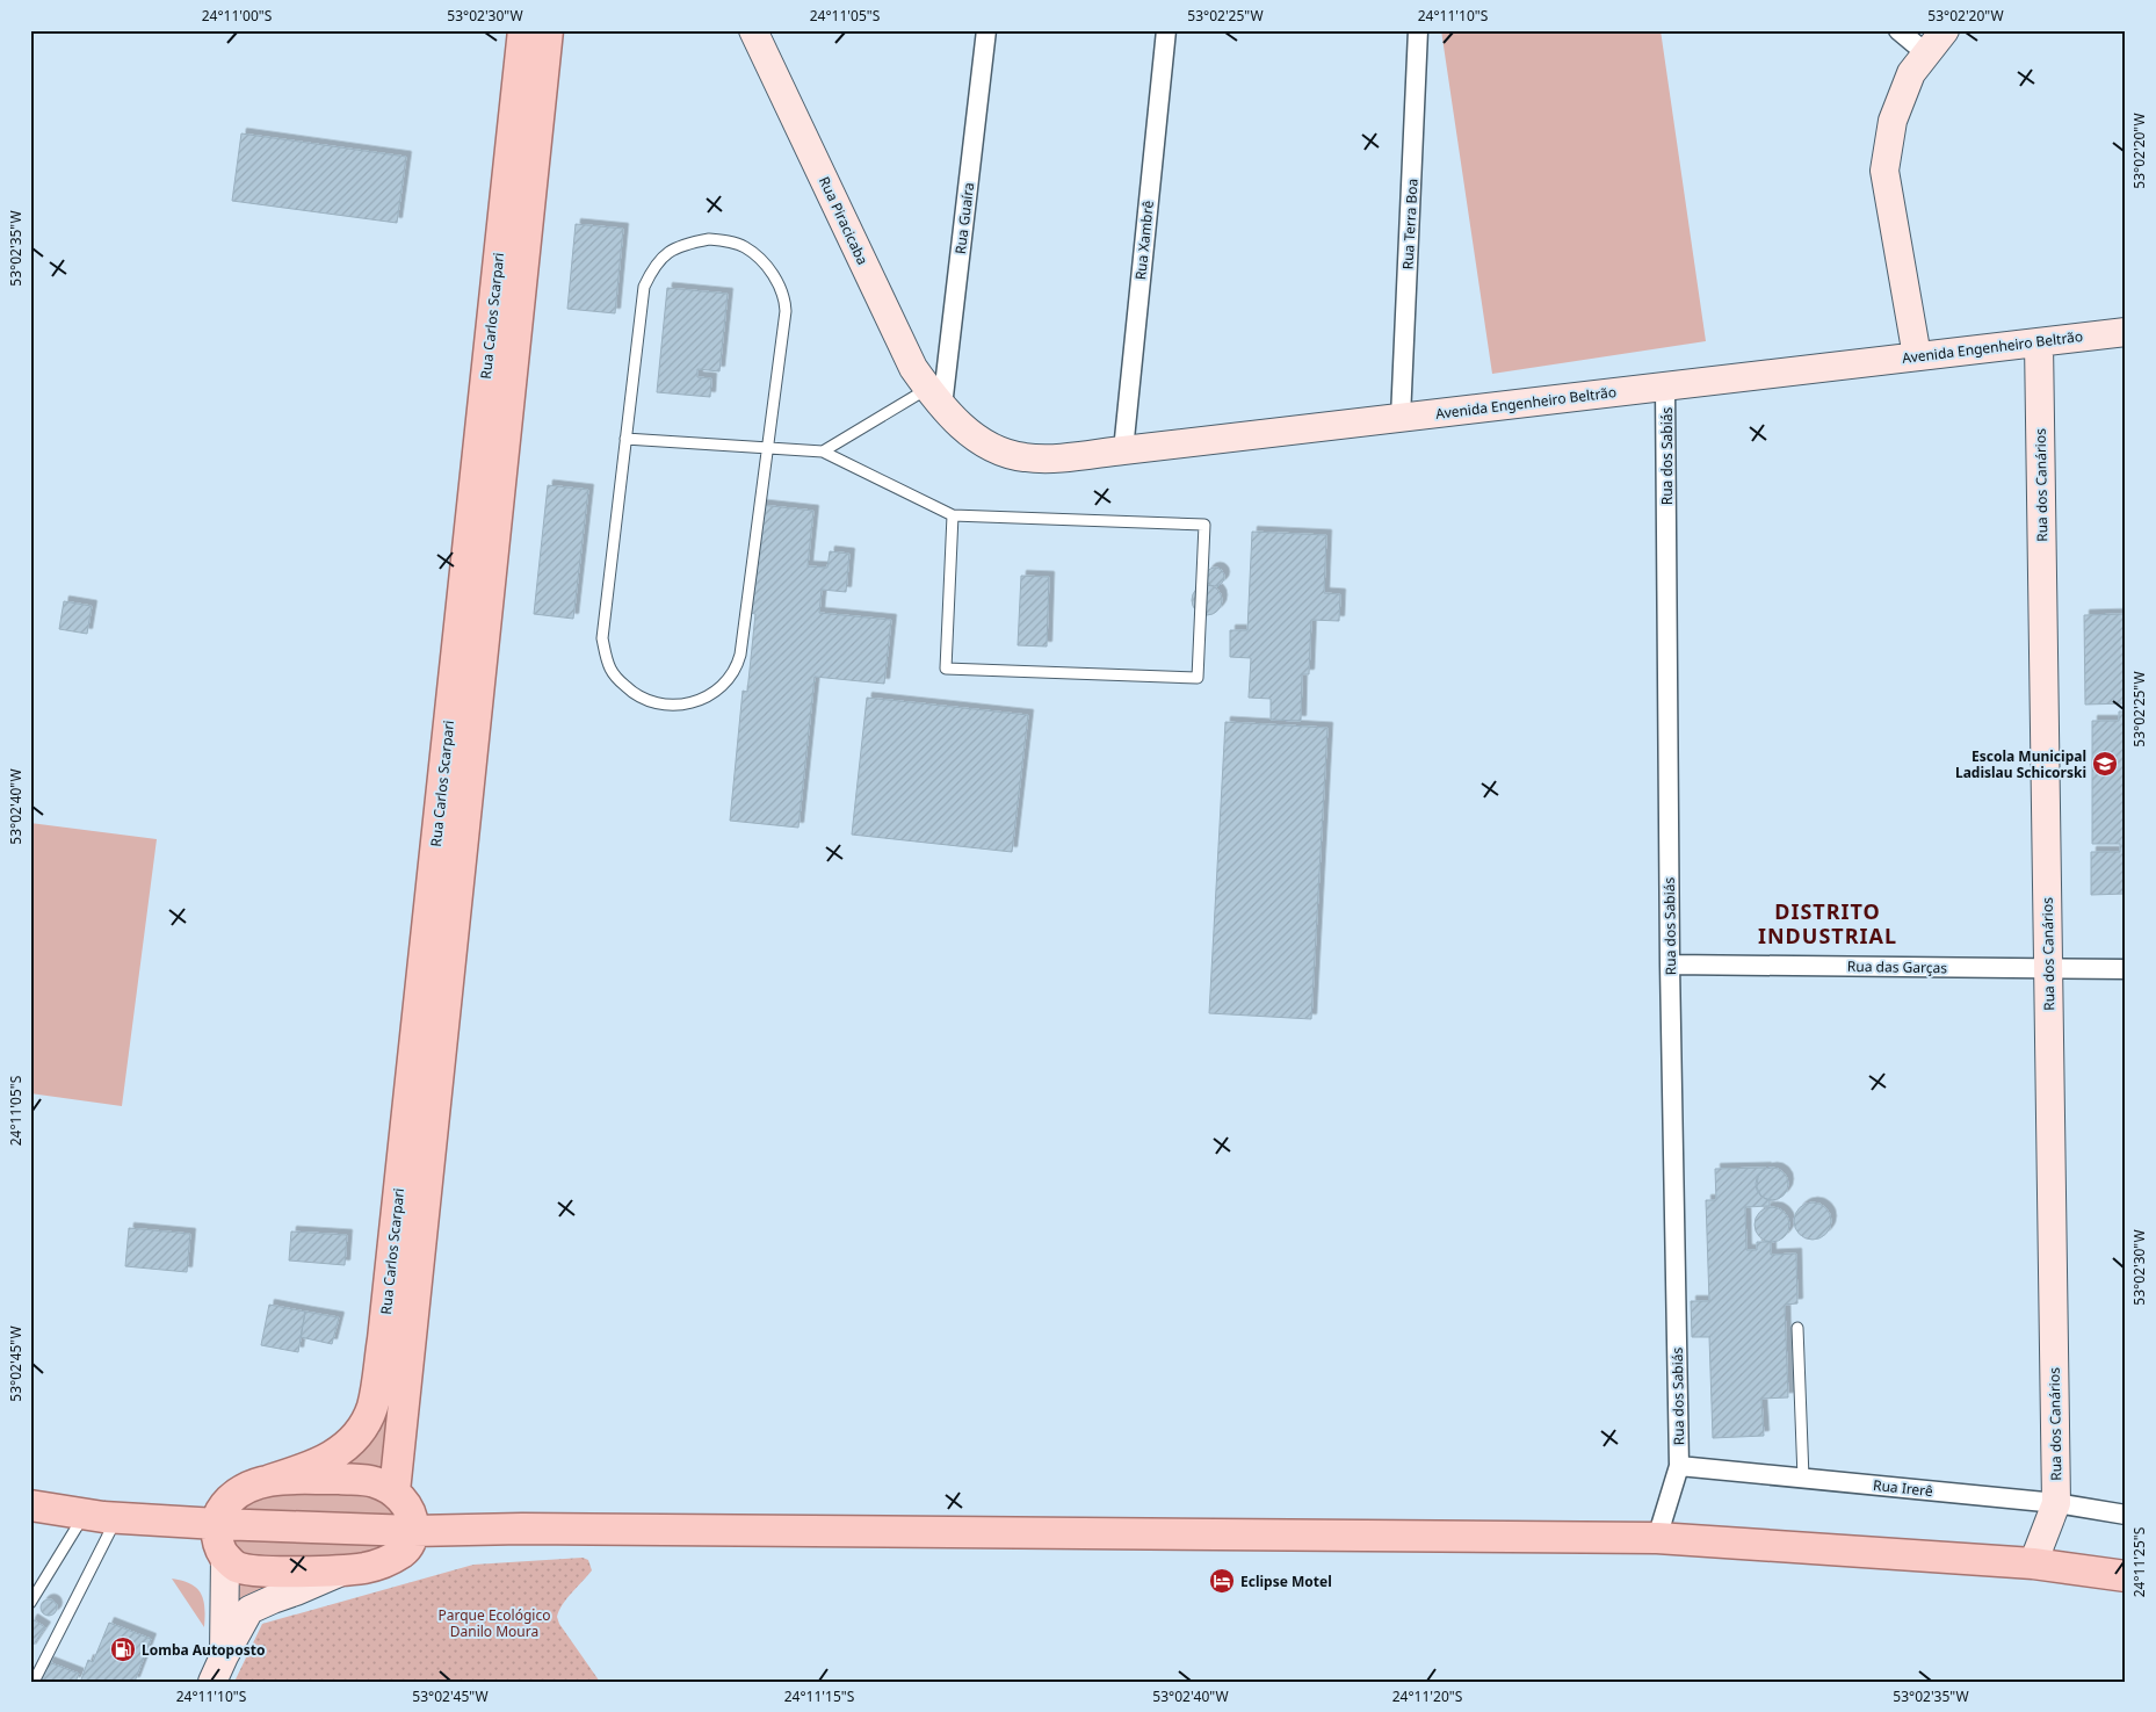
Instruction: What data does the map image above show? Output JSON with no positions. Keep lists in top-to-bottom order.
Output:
{
  "streets": {
    "main road": ["Rua Carlos Scarpari"],
    "street": [
      "Rua Guaíra",
      "Rua Piracicaba",
      "Rua Terra Boa",
      "Rua Xambrê",
      "Avenida Engenheiro Beltrão",
      "Rua dos Sabiás",
      "Rua dos Canários",
      "Rua das Garças",
      "Rua Irerê"
    ]
  },
  "crossings": [
    ["Rua Guaíra", "Rua Piracicaba"],
    ["Rua Guaíra", "Avenida Engenheiro Beltrão"],
    ["Rua Piracicaba", "Avenida Engenheiro Beltrão"],
    ["Rua Terra Boa", "Avenida Engenheiro Beltrão"],
    ["Rua Xambrê", "Avenida Engenheiro Beltrão"],
    ["Avenida Engenheiro Beltrão", "Rua dos Sabiás"],
    ["Avenida Engenheiro Beltrão", "Rua dos Canários"],
    ["Rua dos Sabiás", "Rua das Garças"],
    ["Rua dos Sabiás", "Rua Irerê"],
    ["Rua dos Canários", "Rua das Garças"],
    ["Rua dos Canários", "Rua Irerê"]
  ],
  "districts": ["DISTRITO INDUSTRIAL"],
  "parks": ["Parque Ecológico Danilo Moura"],
  "places": {
    "school or university": ["Escola Municipal Ladislau Schicorski"],
    "hotel": ["Eclipse Motel"],
    "fuel station": ["Lomba Autoposto"]
  },
  "coordinates": [
    "24°11'00\"S",
    "53°02'30\"W",
    "24°11'05\"S",
    "53°02'25\"W",
    "24°11'10\"S",
    "53°02'20\"W",
    "53°02'35\"W",
    "53°02'40\"W",
    "53°02'45\"W",
    "24°11'25\"S",
    "24°11'15\"S",
    "24°11'20\"S"
  ]
}
